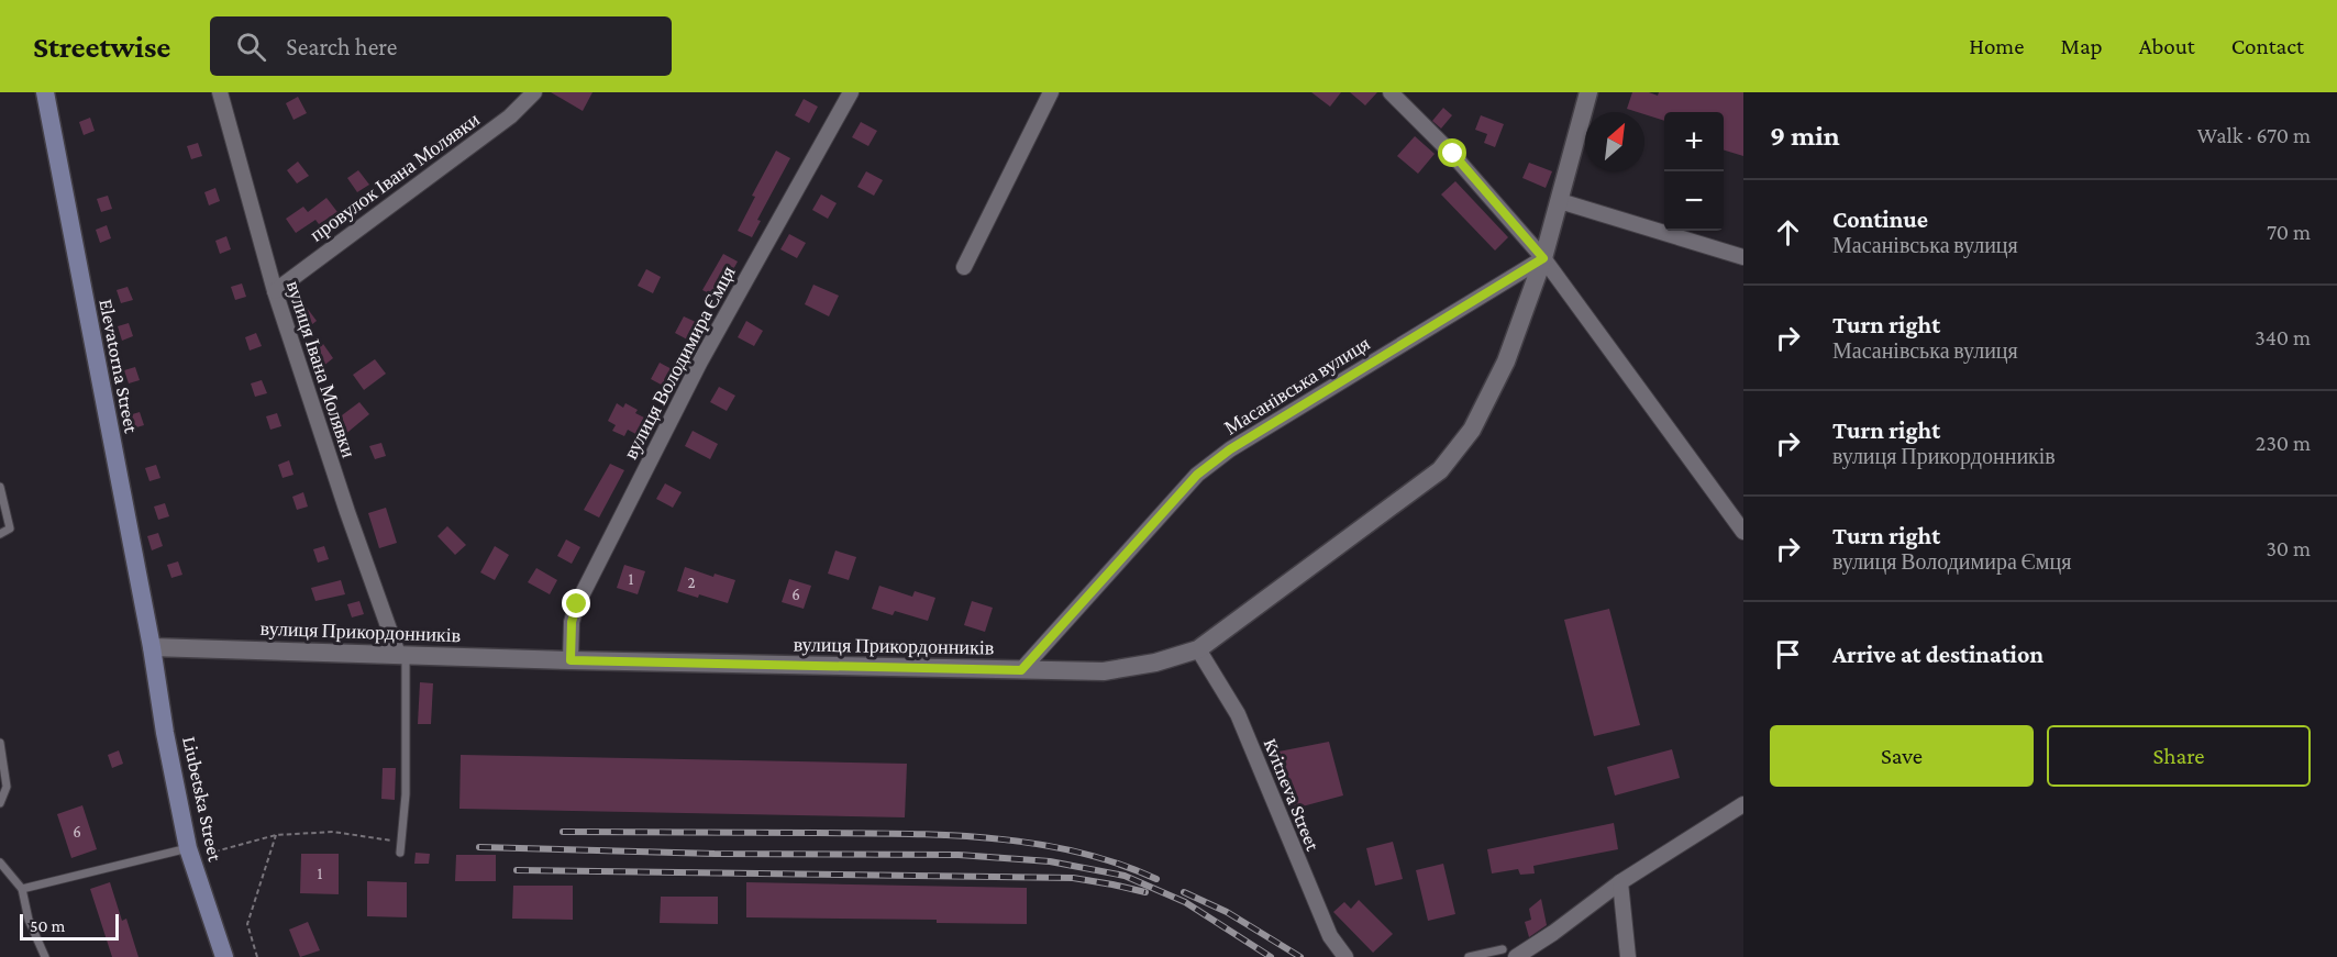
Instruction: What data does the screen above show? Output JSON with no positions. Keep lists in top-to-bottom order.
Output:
{
  "streets": {
    "main road": ["Elevatorna Street", "Liubetska Street"],
    "street": [
      "провулок Івана Молявки",
      "вулиця Володимира Ємця",
      "вулиця Івана Молявки",
      "Масанівська вулиця",
      "вулиця Прикордонників",
      "Kvitneva Street"
    ]
  },
  "crossings": [
    ["провулок Івана Молявки", "вулиця Івана Молявки"],
    ["вулиця Володимира Ємця", "вулиця Прикордонників"],
    ["Elevatorna Street", "вулиця Прикордонників"],
    ["Elevatorna Street", "Liubetska Street"],
    ["вулиця Івана Молявки", "вулиця Прикордонників"],
    ["Масанівська вулиця", "вулиця Прикордонників"],
    ["вулиця Прикордонників", "Kvitneva Street"],
    ["вулиця Прикордонників", "Liubetska Street"]
  ],
  "house_numbers": [
    "1",
    "2",
    "6",
    "6",
    "1"
  ],
  "scale_bar": "50 m",
  "north": "top right",
  "page": {
    "header": "Streetwise",
    "search": "Search here",
    "nav": [
      "Home",
      "Map",
      "About",
      "Contact"
    ],
    "heading": ["9 min", "Walk · 670 m"],
    "map_buttons": ["+", "−"],
    "list": [
      ["Continue", "Масанівська вулиця", "70 m"],
      ["Turn right", "Масанівська вулиця", "340 m"],
      ["Turn right", "вулиця Прикордонників", "230 m"],
      ["Turn right", "вулиця Володимира Ємця", "30 m"],
      "Arrive at destination"
    ],
    "buttons": ["Save", "Share"],
    "scale": "50 m"
  }
}
